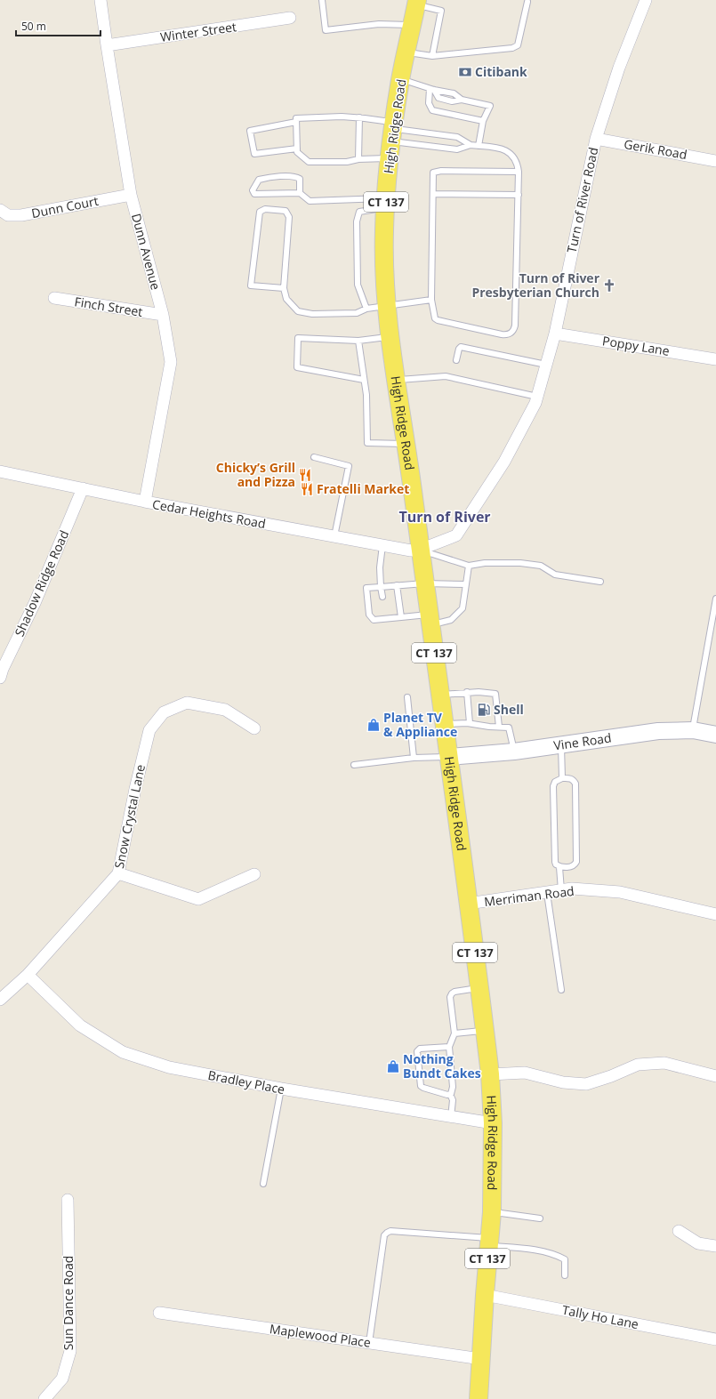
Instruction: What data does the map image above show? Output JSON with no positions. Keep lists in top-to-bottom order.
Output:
{
  "streets": {
    "main road": ["High Ridge Road", "CT 137"],
    "street": [
      "Winter Street",
      "Gerik Road",
      "Turn of River Road",
      "Dunn Court",
      "Dunn Avenue",
      "Finch Street",
      "Poppy Lane",
      "Cedar Heights Road",
      "Shadow Ridge Road",
      "Vine Road",
      "Snow Crystal Lane",
      "Merriman Road",
      "Bradley Place",
      "Sun Dance Road",
      "Tally Ho Lane",
      "Maplewood Place"
    ]
  },
  "crossings": [
    ["Winter Street", "Dunn Avenue"],
    ["High Ridge Road", "Turn of River Road"],
    ["High Ridge Road", "Cedar Heights Road"],
    ["High Ridge Road", "Vine Road"],
    ["High Ridge Road", "Merriman Road"],
    ["High Ridge Road", "Bradley Place"],
    ["High Ridge Road", "Tally Ho Lane"],
    ["High Ridge Road", "Maplewood Place"],
    ["Gerik Road", "Turn of River Road"],
    ["Turn of River Road", "Poppy Lane"],
    ["Turn of River Road", "Cedar Heights Road"],
    ["Dunn Court", "Dunn Avenue"],
    ["Dunn Avenue", "Finch Street"],
    ["Dunn Avenue", "Cedar Heights Road"],
    ["Cedar Heights Road", "Shadow Ridge Road"],
    ["Snow Crystal Lane", "Bradley Place"]
  ],
  "districts": ["Turn of River"],
  "places": {
    "bank": ["Citibank"],
    "church": ["Turn of River Presbyterian Church"],
    "restaurant": ["Chicky’s Grill and Pizza", "Fratelli Market"],
    "fuel station": ["Shell"],
    "shop": ["Planet TV & Appliance", "Nothing Bundt Cakes"]
  },
  "scale_bar": "50 m"
}
